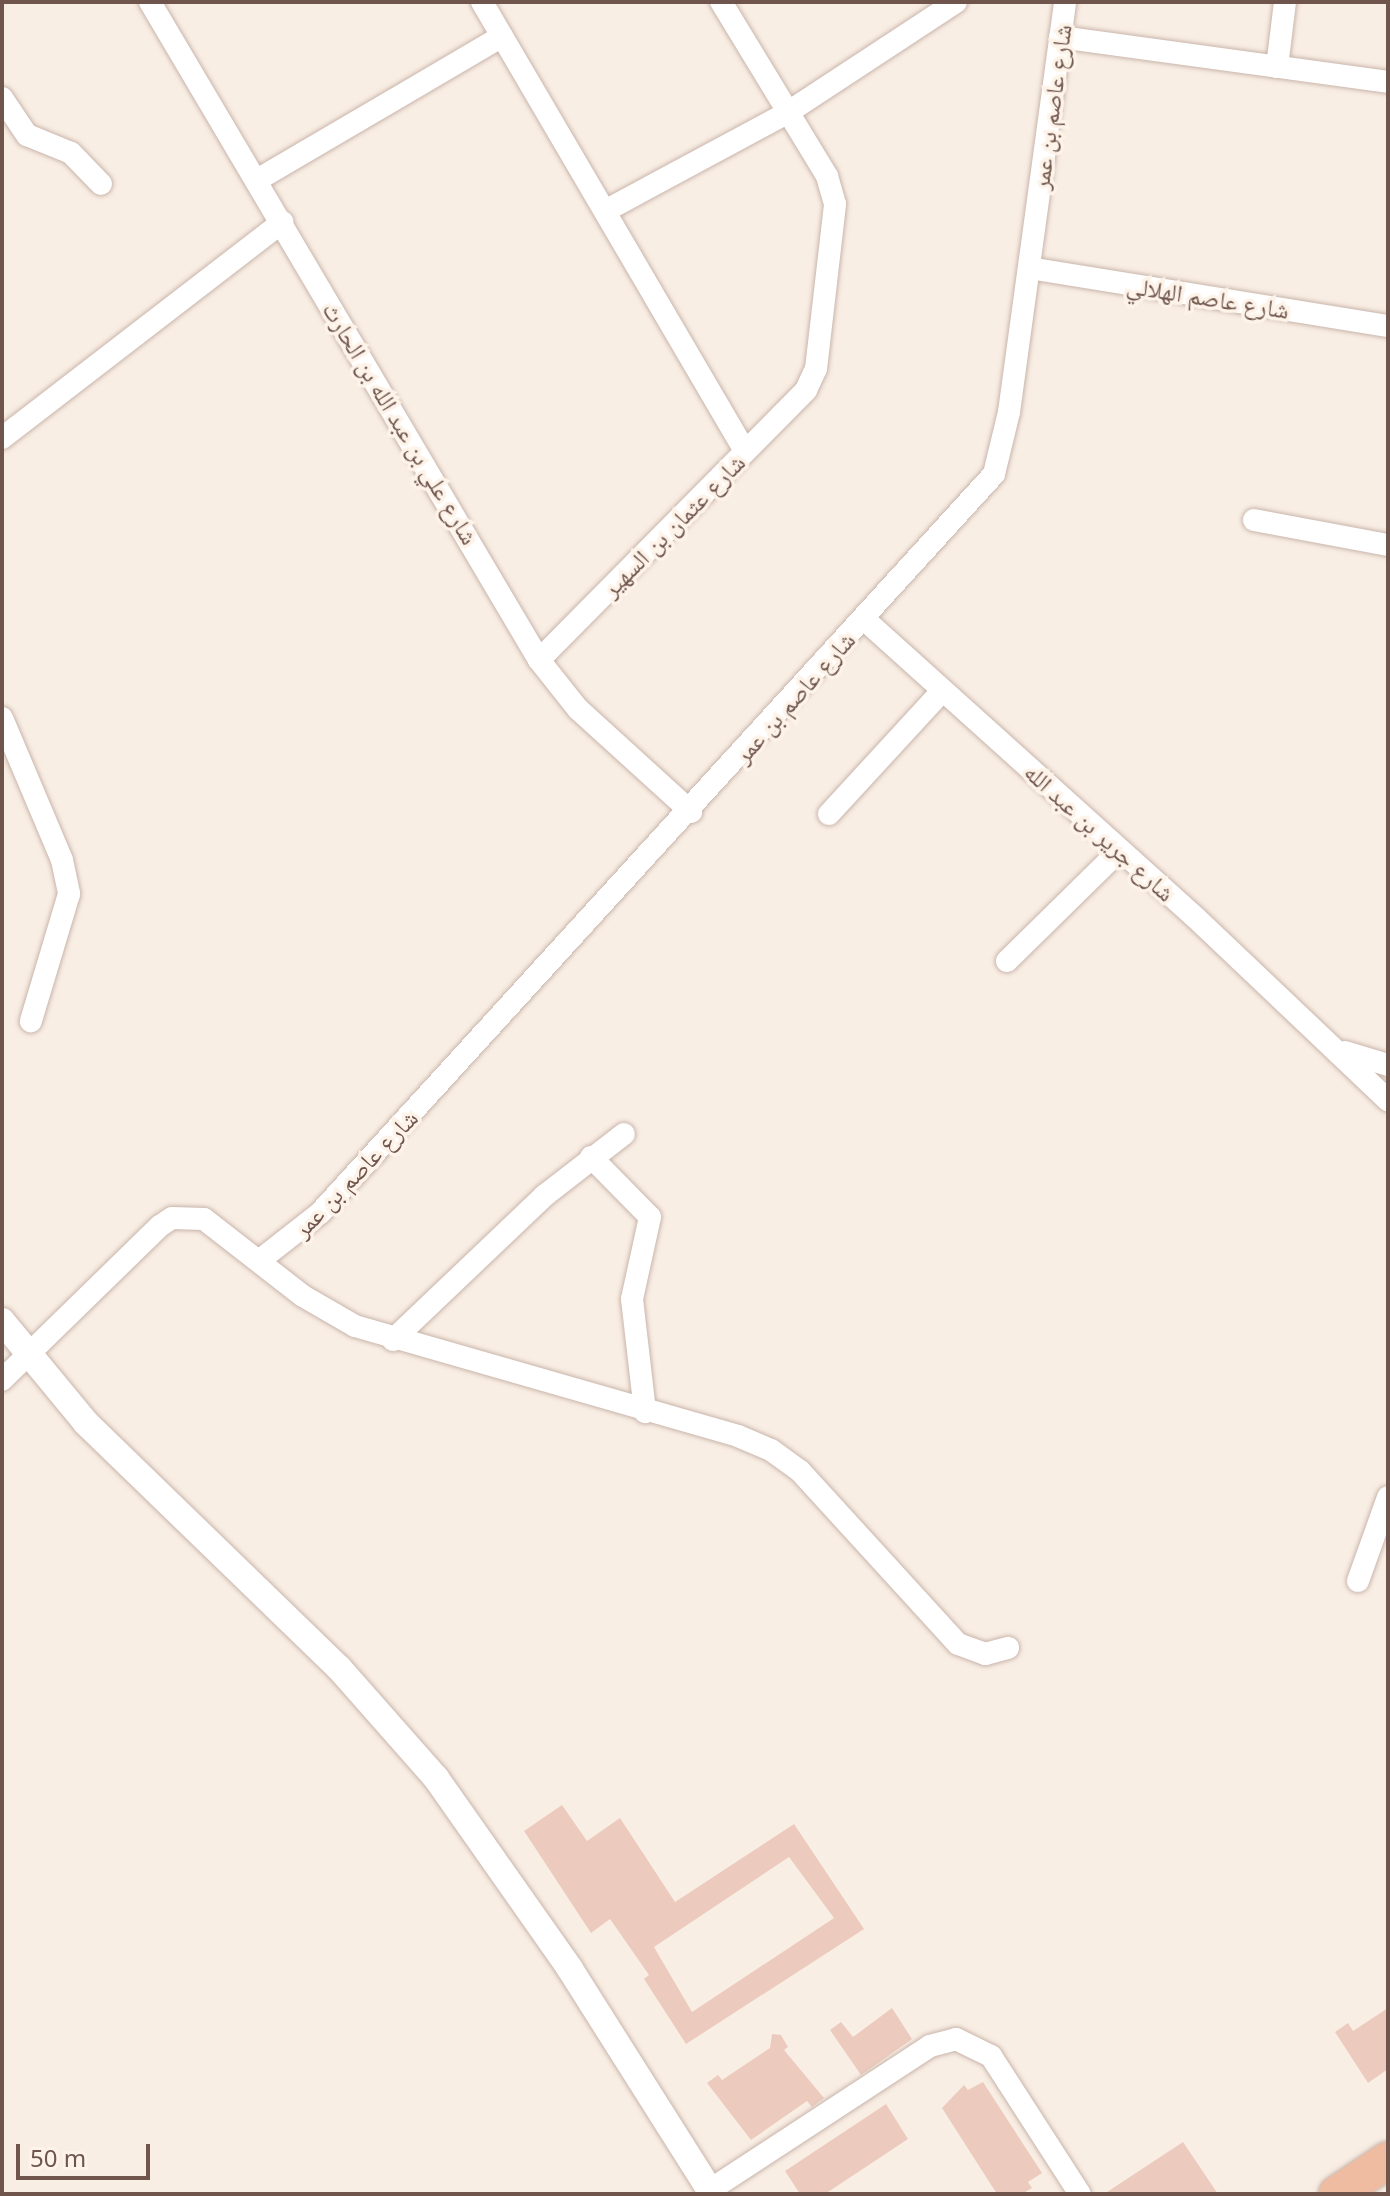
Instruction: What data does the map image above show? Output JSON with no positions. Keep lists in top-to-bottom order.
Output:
{
  "streets": {
    "street": [
      "شارع عاصم بن عمر",
      "شارع عاصم الهلالي",
      "شارع علي بن عبد الله بن الحارث",
      "شارع عثمان بن السهير",
      "شارع جرير بن عبد الله"
    ]
  },
  "crossings": [
    ["شارع عاصم بن عمر", "شارع عاصم الهلالي"],
    ["شارع عاصم بن عمر", "شارع علي بن عبد الله بن الحارث"],
    ["شارع عاصم بن عمر", "شارع جرير بن عبد الله"],
    ["شارع علي بن عبد الله بن الحارث", "شارع عثمان بن السهير"]
  ],
  "scale_bar": "50 m"
}
